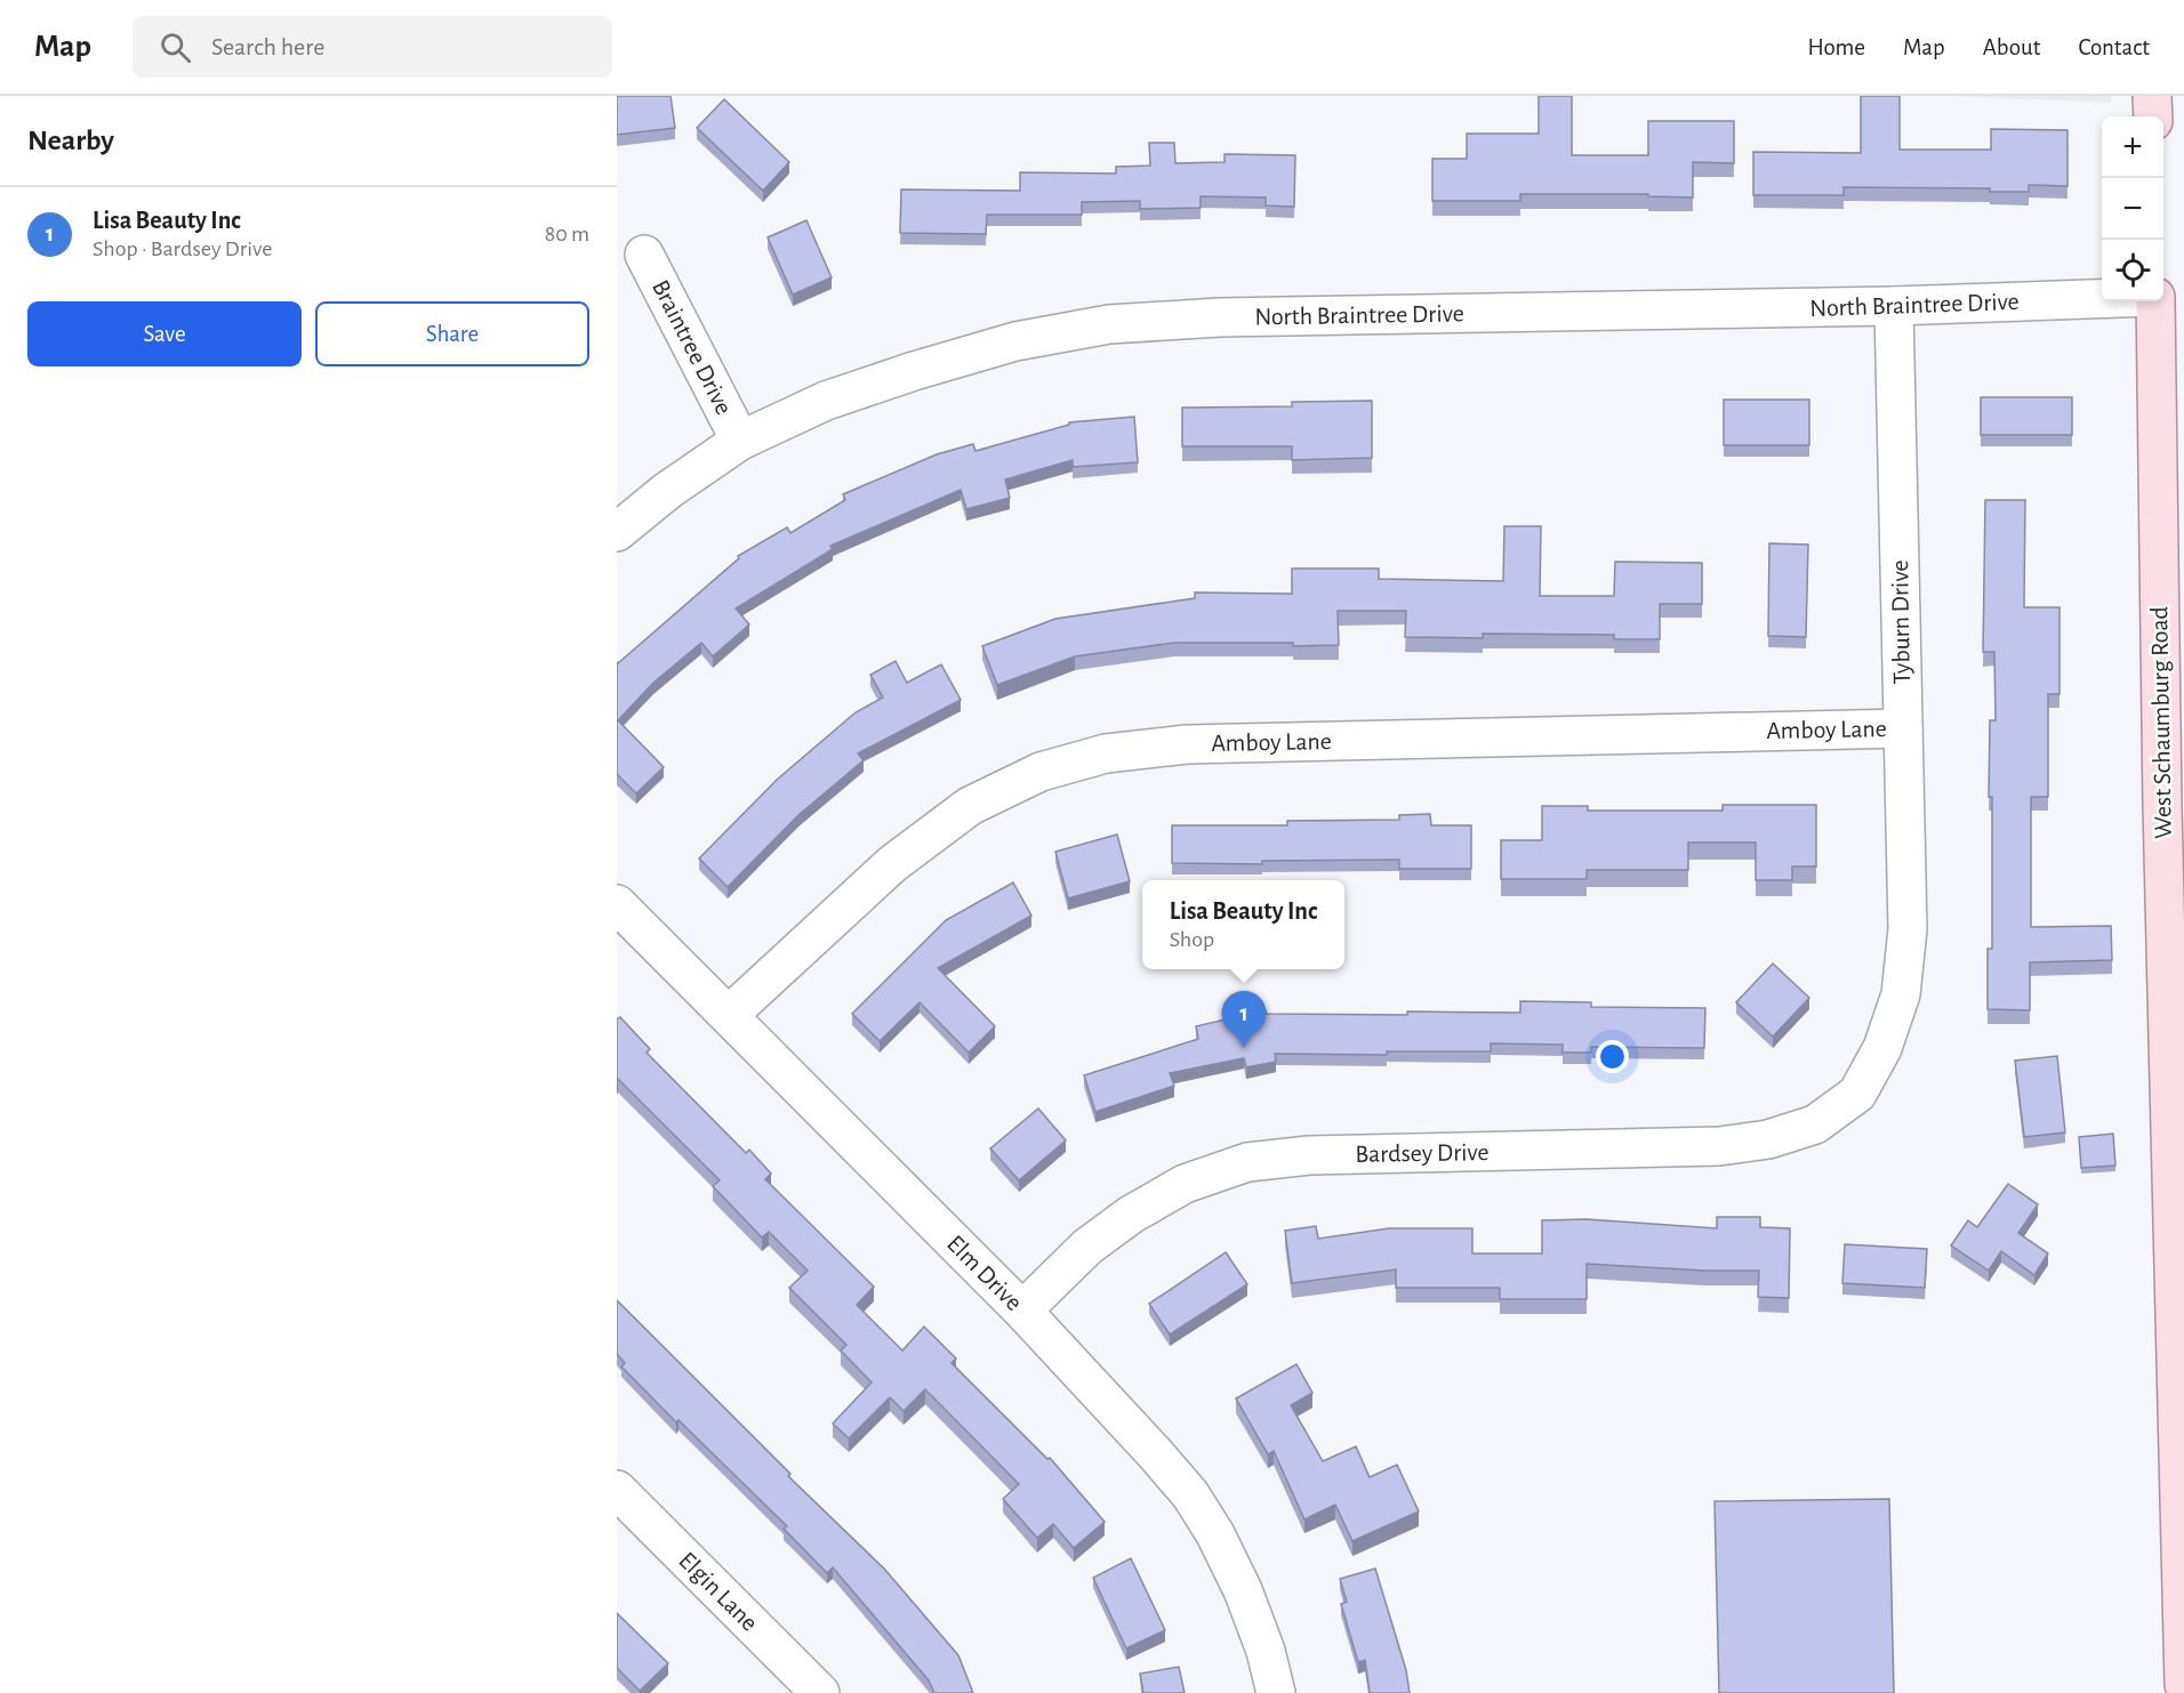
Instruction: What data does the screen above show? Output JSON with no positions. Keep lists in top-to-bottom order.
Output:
{
  "streets": {
    "main road": ["West Schaumburg Road"],
    "street": [
      "North Braintree Drive",
      "Braintree Drive",
      "Tyburn Drive",
      "Amboy Lane",
      "Bardsey Drive",
      "Elm Drive",
      "Elgin Lane"
    ]
  },
  "crossings": [
    ["North Braintree Drive", "Braintree Drive"],
    ["North Braintree Drive", "Tyburn Drive"],
    ["Tyburn Drive", "Amboy Lane"],
    ["Tyburn Drive", "Bardsey Drive"],
    ["Amboy Lane", "Elm Drive"],
    ["Bardsey Drive", "Elm Drive"]
  ],
  "page": {
    "header": "Map",
    "search": "Search here",
    "nav": [
      "Home",
      "Map",
      "About",
      "Contact"
    ],
    "heading": "Nearby",
    "map_buttons": ["+", "−"],
    "list": [
      {
        "mark": "1",
        "name": "Lisa Beauty Inc",
        "note": "Shop · Bardsey Drive",
        "value": "80 m"
      }
    ],
    "buttons": ["Save", "Share"],
    "popup": ["Lisa Beauty Inc", "Shop"],
    "pins": "1"
  }
}
